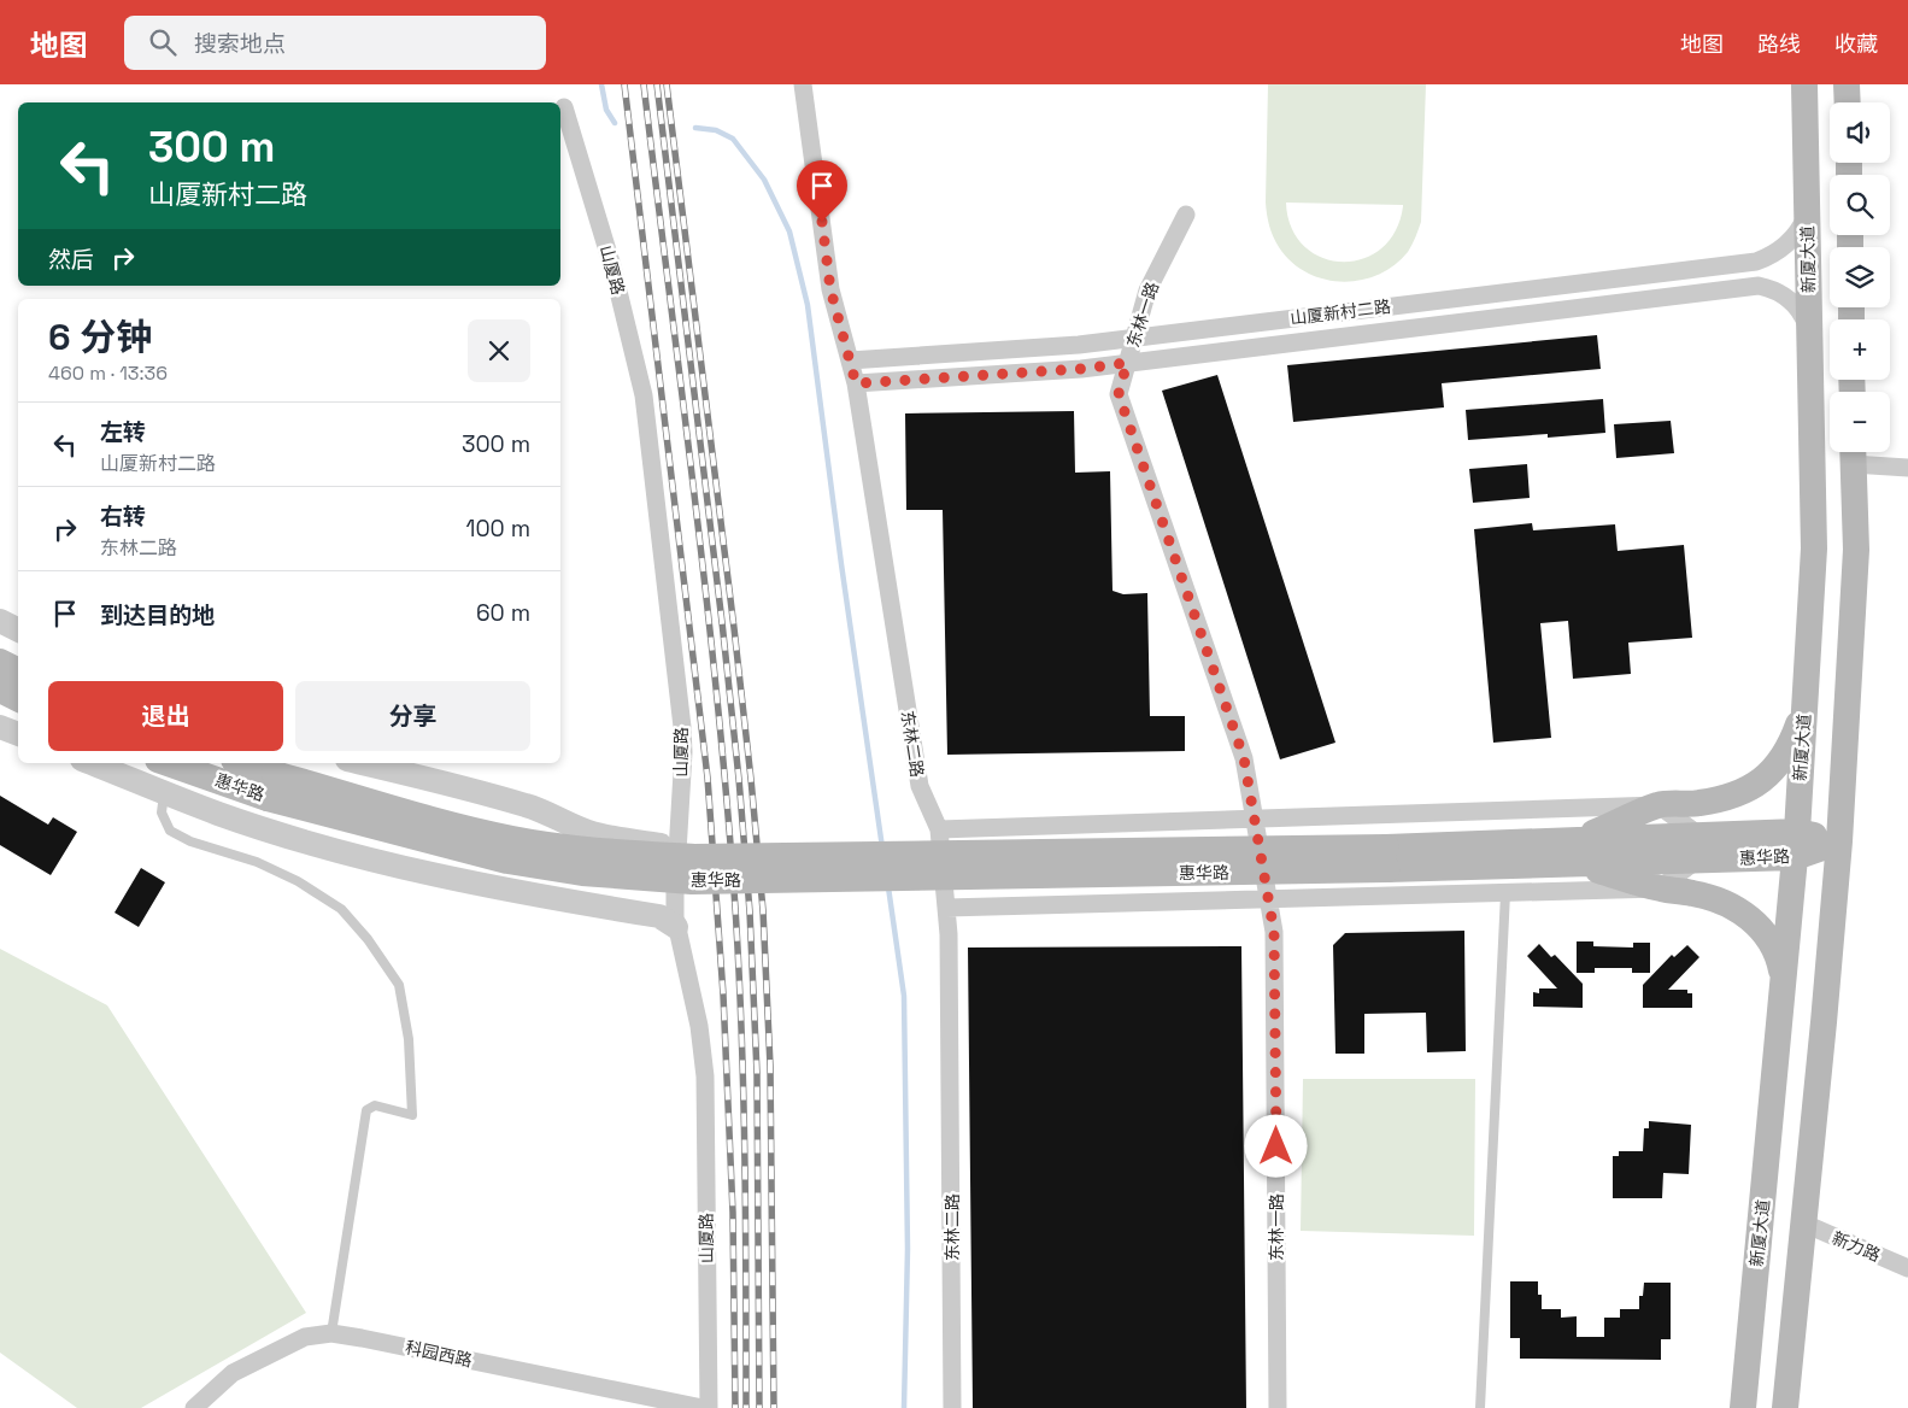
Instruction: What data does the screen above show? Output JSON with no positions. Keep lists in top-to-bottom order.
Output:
{
  "streets": {
    "main road": ["新厦大道", "惠华路"],
    "street": [
      "山厦路",
      "山厦新村二路",
      "东林一路",
      "东林二路",
      "新力路",
      "科园西路"
    ]
  },
  "crossings": [
    ["新厦大道", "山厦新村二路"],
    ["新厦大道", "惠华路"],
    ["山厦新村二路", "东林一路"],
    ["山厦新村二路", "东林二路"]
  ],
  "page": {
    "header": "地图",
    "search": "搜索地点",
    "nav": ["地图", "路线", "收藏"],
    "map_buttons": ["+", "−"],
    "turn": ["300 m", "山厦新村二路"],
    "then": "然后",
    "heading": ["6 分钟", "460 m · 13:36"],
    "list": [
      {
        "name": "左转",
        "note": "山厦新村二路",
        "value": "300 m"
      },
      {
        "name": "右转",
        "note": "东林二路",
        "value": "100 m"
      },
      {
        "name": "到达目的地",
        "value": "60 m"
      }
    ],
    "buttons": ["退出", "分享"]
  }
}
